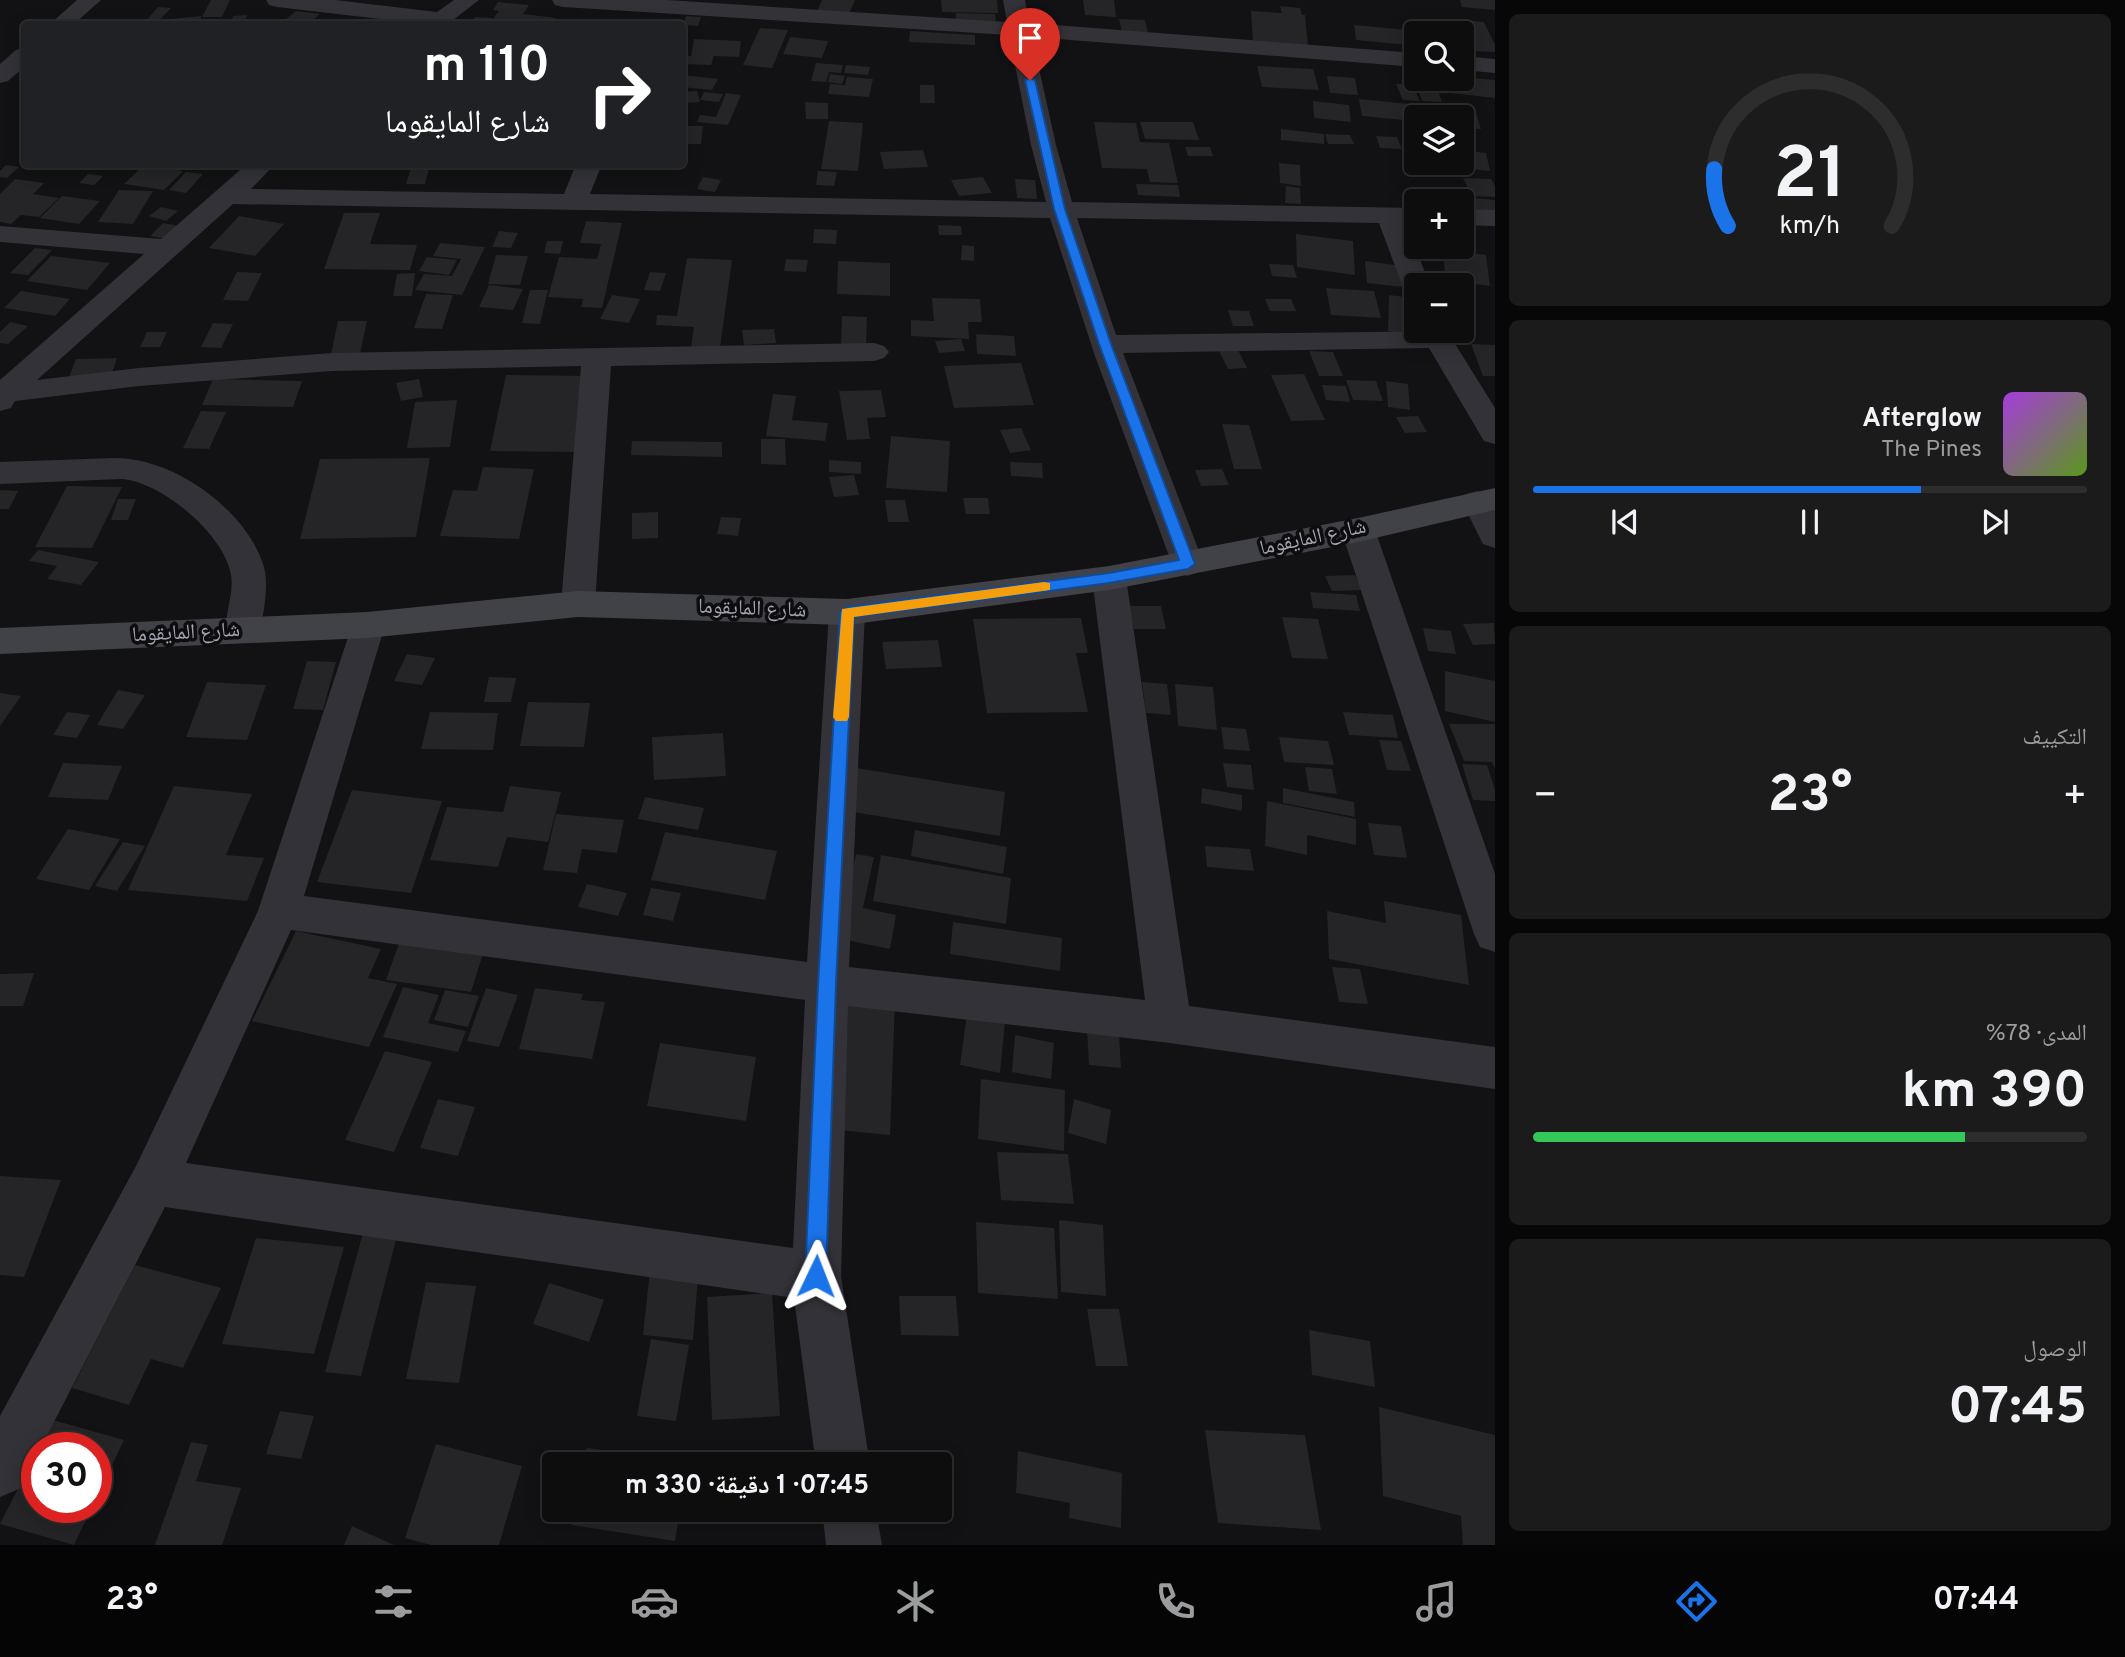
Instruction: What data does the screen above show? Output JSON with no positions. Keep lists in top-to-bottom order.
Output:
{
  "streets": {
    "street": ["شارع المايقوما"]
  },
  "page": {
    "map_buttons": ["+", "−"],
    "turn": ["110 m", "شارع المايقوما"],
    "song": ["Afterglow", "The Pines"],
    "tile": [
      "التكييف",
      ["المدى · 78%", "390 km"],
      ["الوصول", "07:45"]
    ],
    "heat": ["−", "23°", "+"],
    "limit": "30",
    "trip": "07:45 · 1 دقيقة · 330 m",
    "tabs": ["07:44", "23°"],
    "gauge": ["21", "km/h"]
  }
}
